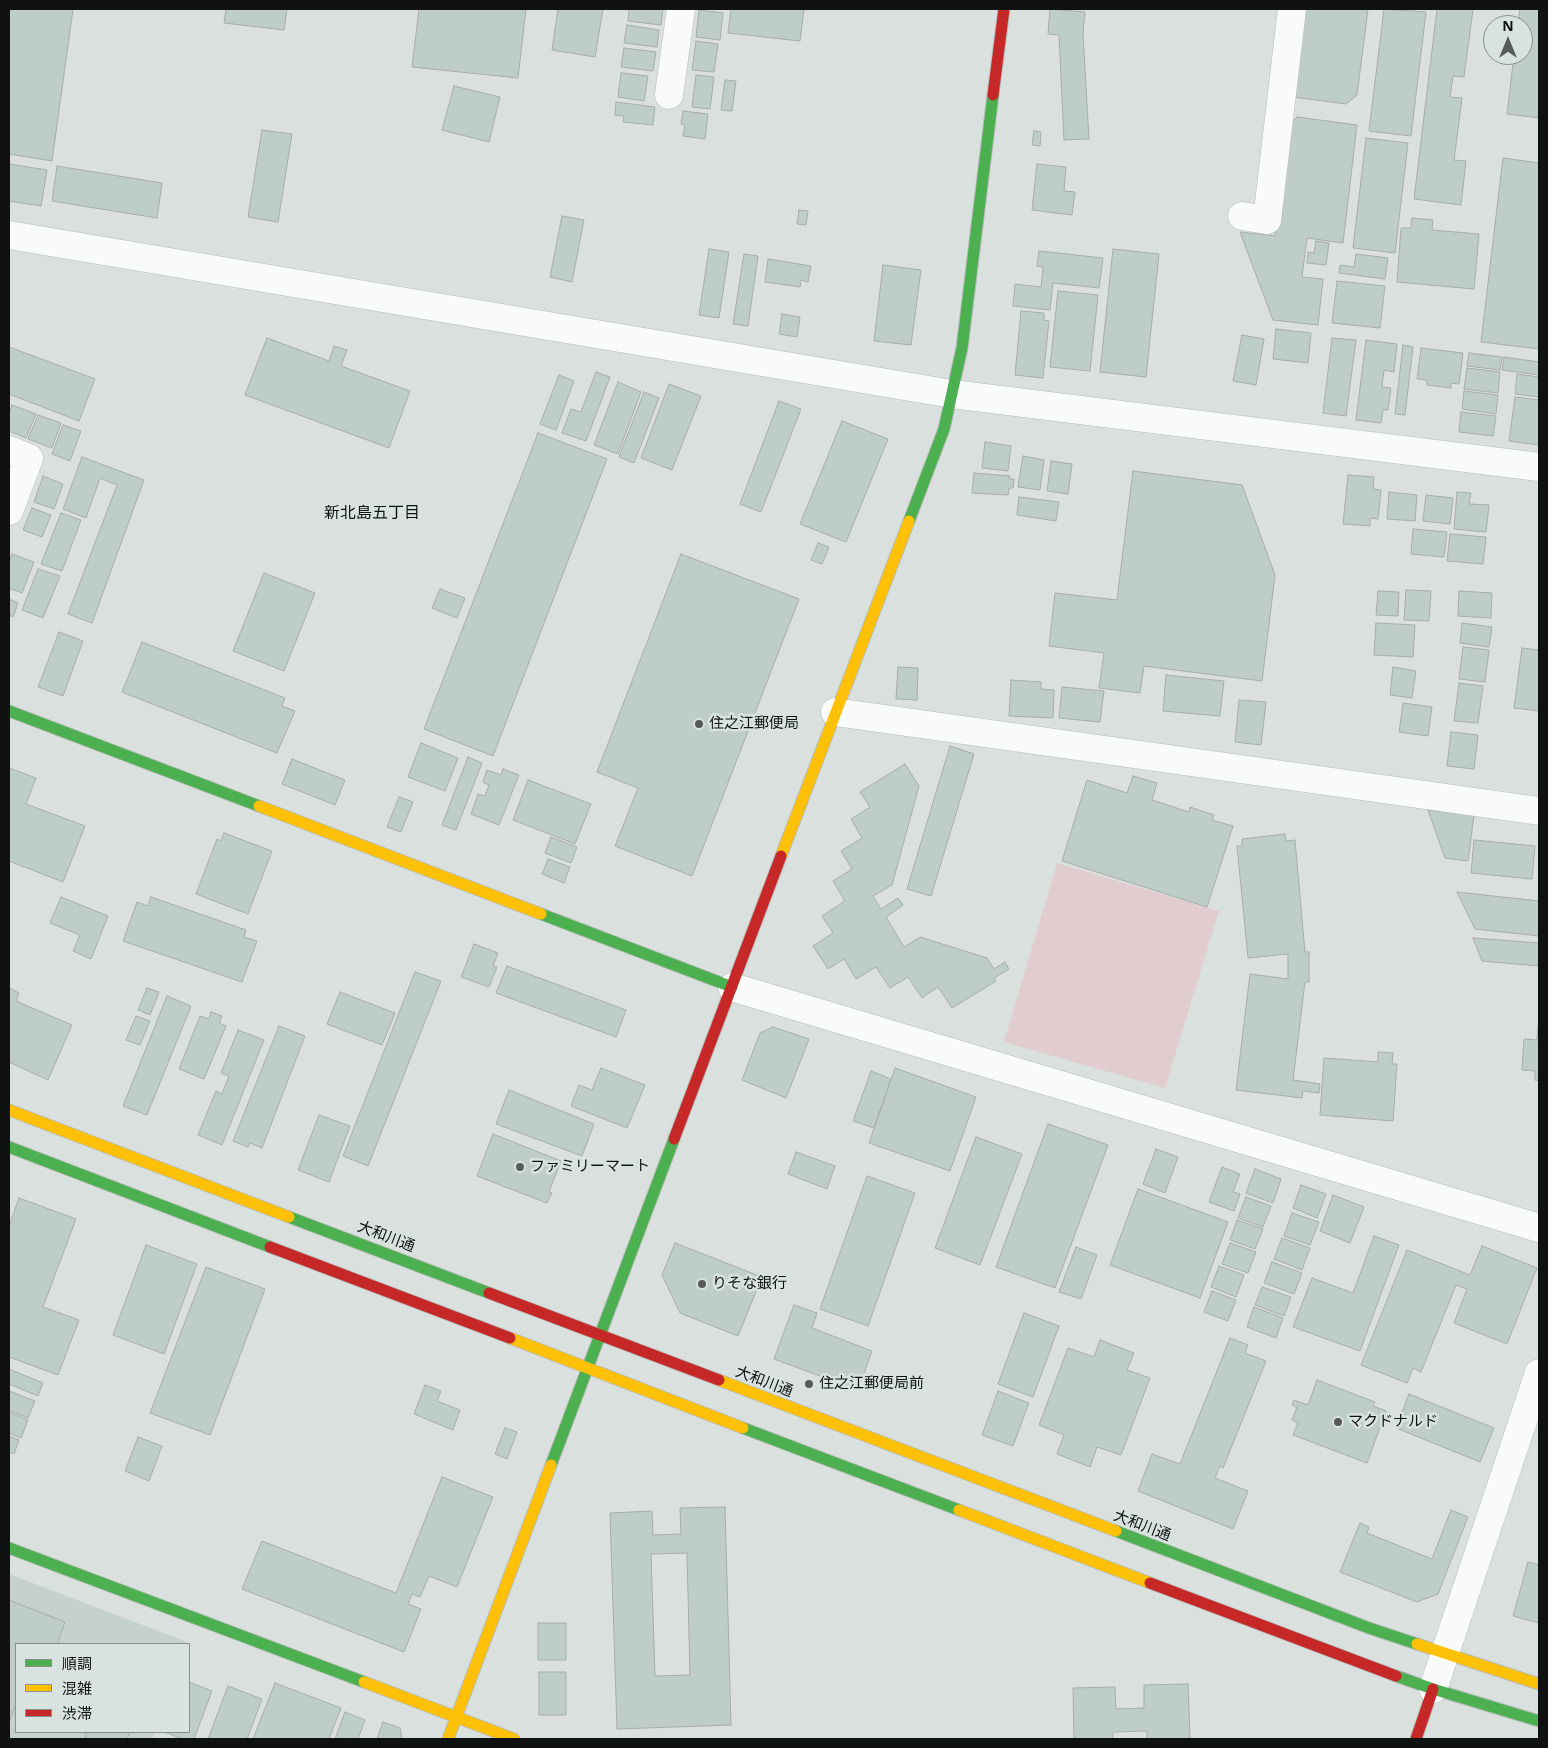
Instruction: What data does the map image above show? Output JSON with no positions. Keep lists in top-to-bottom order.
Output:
{
  "streets": {
    "street": ["大和川通"]
  },
  "districts": ["新北島五丁目"],
  "places": [
    "住之江郵便局",
    "ファミリーマート",
    "りそな銀行",
    "住之江郵便局前",
    "マクドナルド"
  ],
  "legend": ["順調", "混雑", "渋滞"],
  "north": "top"
}
